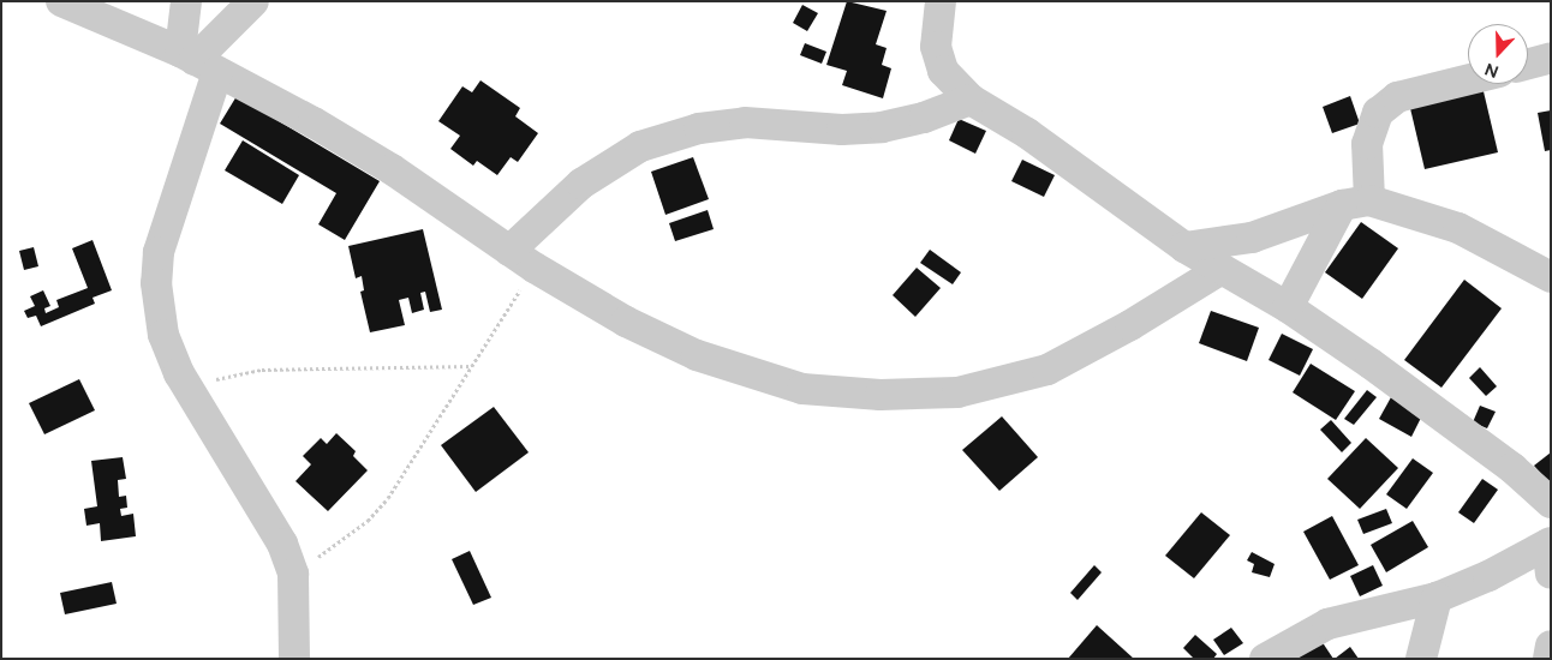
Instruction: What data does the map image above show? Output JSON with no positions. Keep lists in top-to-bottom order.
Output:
{
  "north": "bottom"
}
